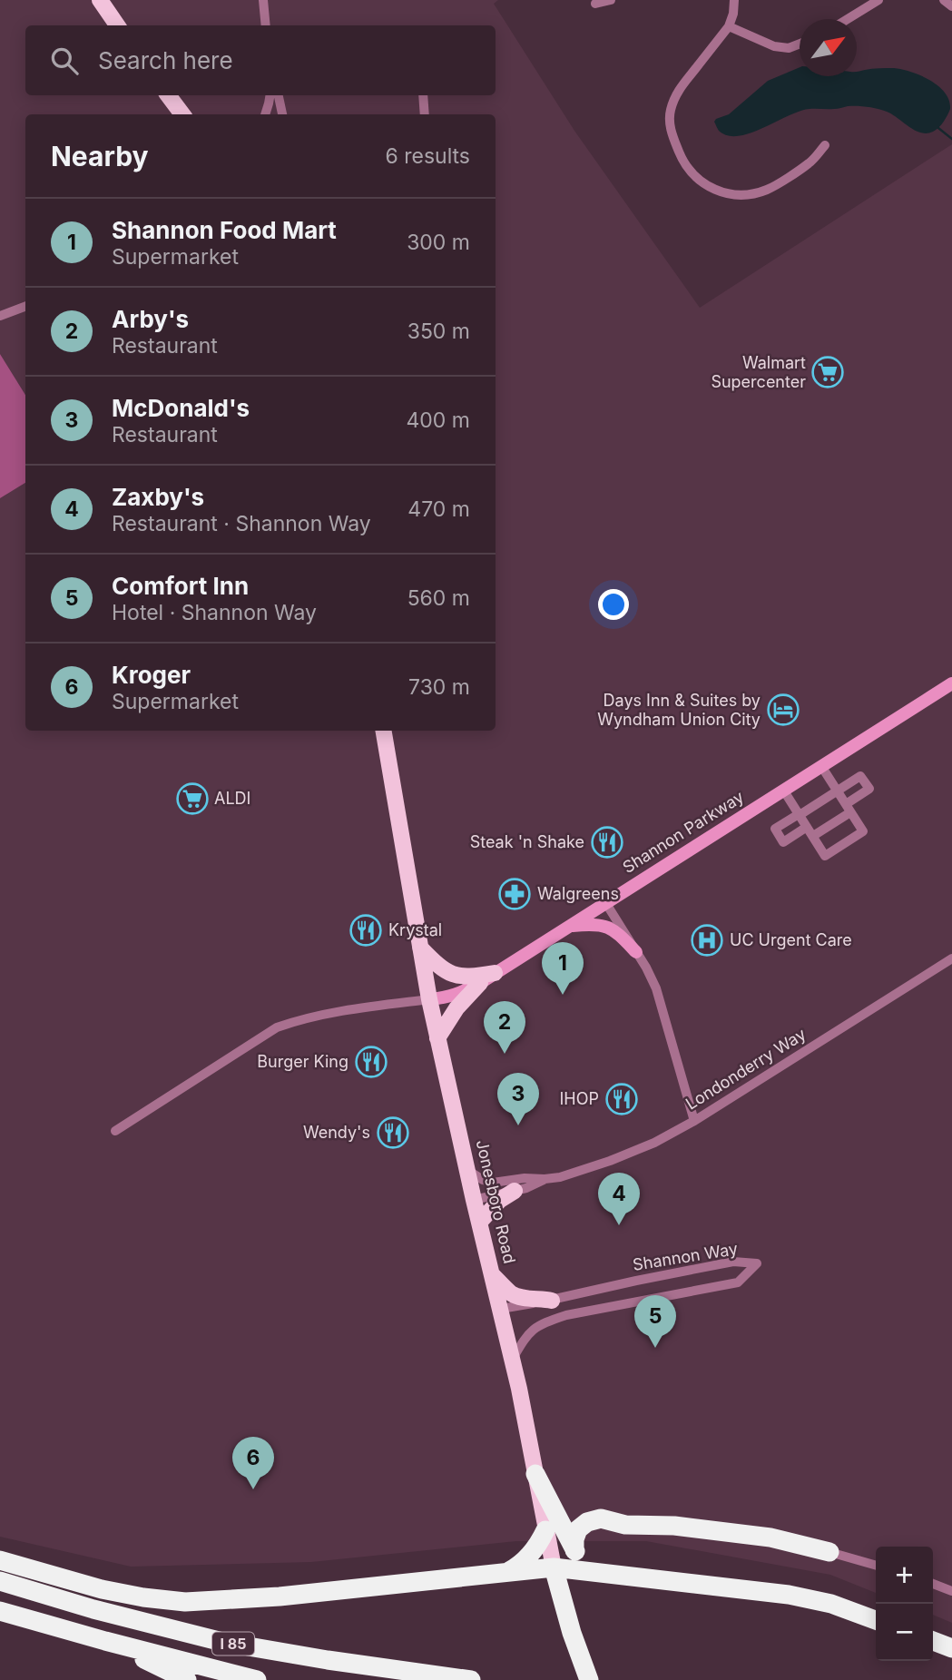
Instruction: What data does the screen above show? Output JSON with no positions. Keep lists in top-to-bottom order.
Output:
{
  "streets": {
    "highway": ["Jonesboro Road", "I 85"],
    "street": ["Shannon Parkway", "Londonderry Way", "Shannon Way"]
  },
  "crossings": [
    ["Shannon Parkway", "Jonesboro Road"],
    ["Londonderry Way", "Jonesboro Road"],
    ["Jonesboro Road", "Shannon Way"]
  ],
  "places": {
    "supermarket": ["Walmart Supercenter", "ALDI"],
    "hotel": ["Days Inn & Suites by Wyndham Union City"],
    "restaurant": [
      "Steak 'n Shake",
      "Krystal",
      "Burger King",
      "IHOP",
      "Wendy's"
    ],
    "pharmacy": ["Walgreens"],
    "hospital": ["UC Urgent Care"]
  },
  "north": "top right",
  "page": {
    "search": "Search here",
    "heading": ["Nearby", "6 results"],
    "list": [
      {
        "mark": "1",
        "name": "Shannon Food Mart",
        "note": "Supermarket",
        "value": "300 m"
      },
      {
        "mark": "2",
        "name": "Arby's",
        "note": "Restaurant",
        "value": "350 m"
      },
      {
        "mark": "3",
        "name": "McDonald's",
        "note": "Restaurant",
        "value": "400 m"
      },
      {
        "mark": "4",
        "name": "Zaxby's",
        "note": "Restaurant · Shannon Way",
        "value": "470 m"
      },
      {
        "mark": "5",
        "name": "Comfort Inn",
        "note": "Hotel · Shannon Way",
        "value": "560 m"
      },
      {
        "mark": "6",
        "name": "Kroger",
        "note": "Supermarket",
        "value": "730 m"
      }
    ],
    "pins": [
      "1",
      "2",
      "3",
      "4",
      "5",
      "6"
    ],
    "map_buttons": ["+", "−"]
  }
}
